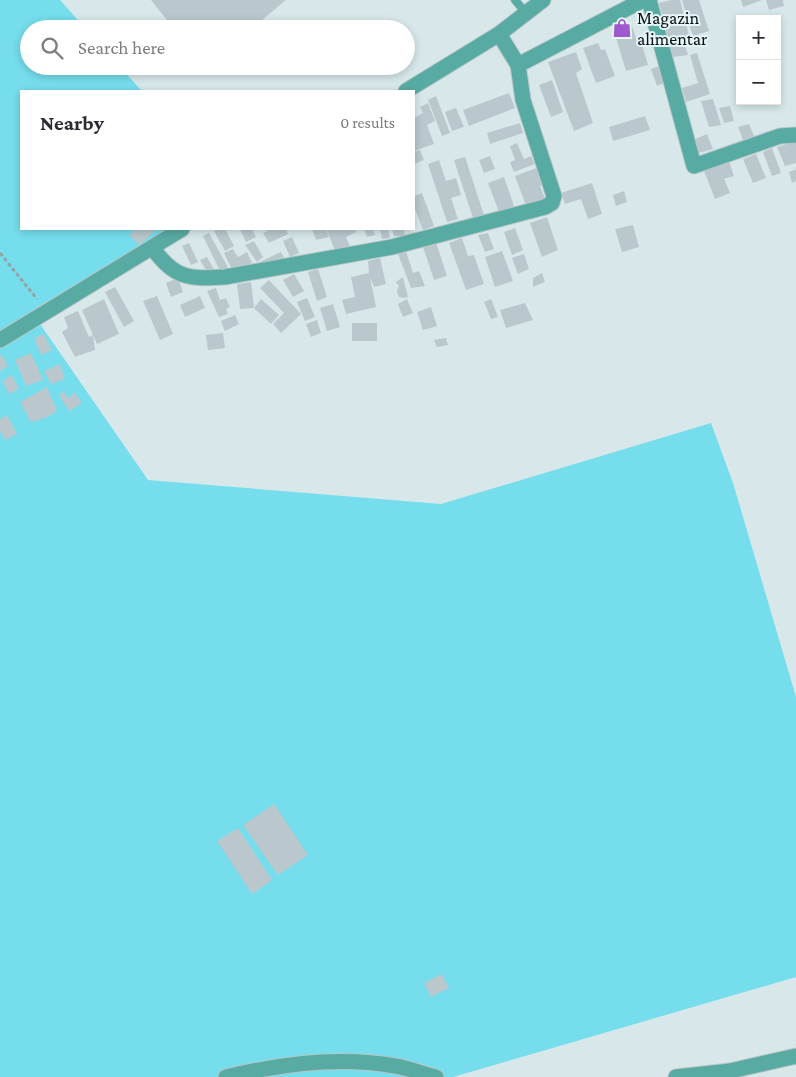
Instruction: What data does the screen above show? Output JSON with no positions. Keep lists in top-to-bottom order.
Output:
{
  "places": {
    "shop": ["Magazin alimentar"]
  },
  "page": {
    "map_buttons": ["+", "−"],
    "search": "Search here",
    "heading": ["Nearby", "0 results"]
  }
}
